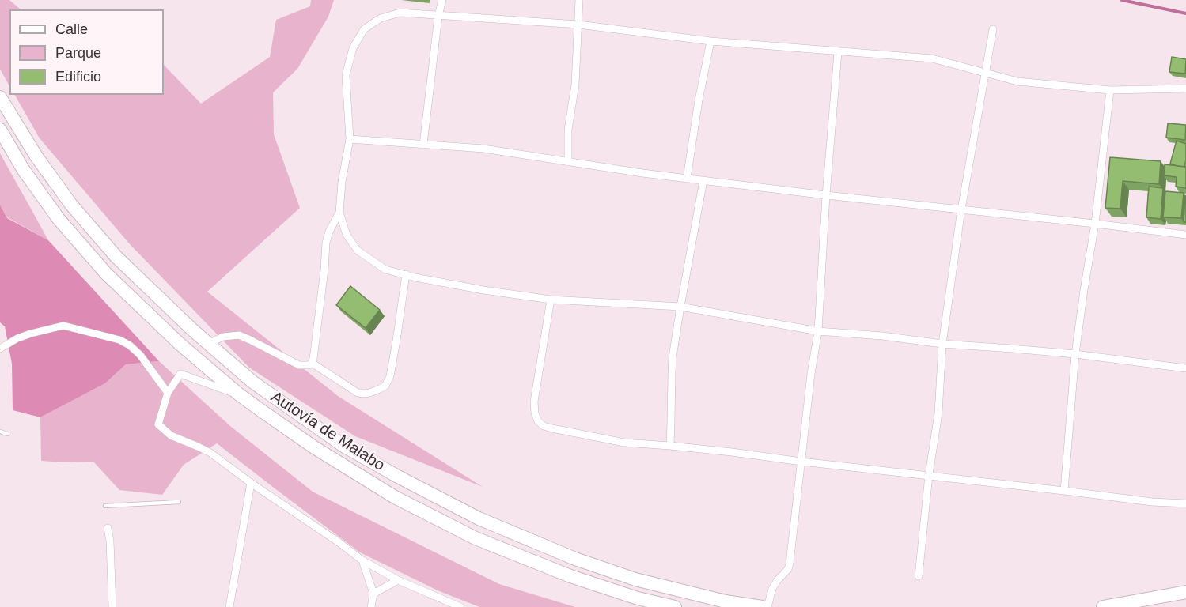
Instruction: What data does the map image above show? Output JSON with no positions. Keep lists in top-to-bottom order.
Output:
{
  "streets": {
    "highway": ["Autovía de Malabo"]
  },
  "legend": ["Calle", "Parque", "Edificio"]
}
